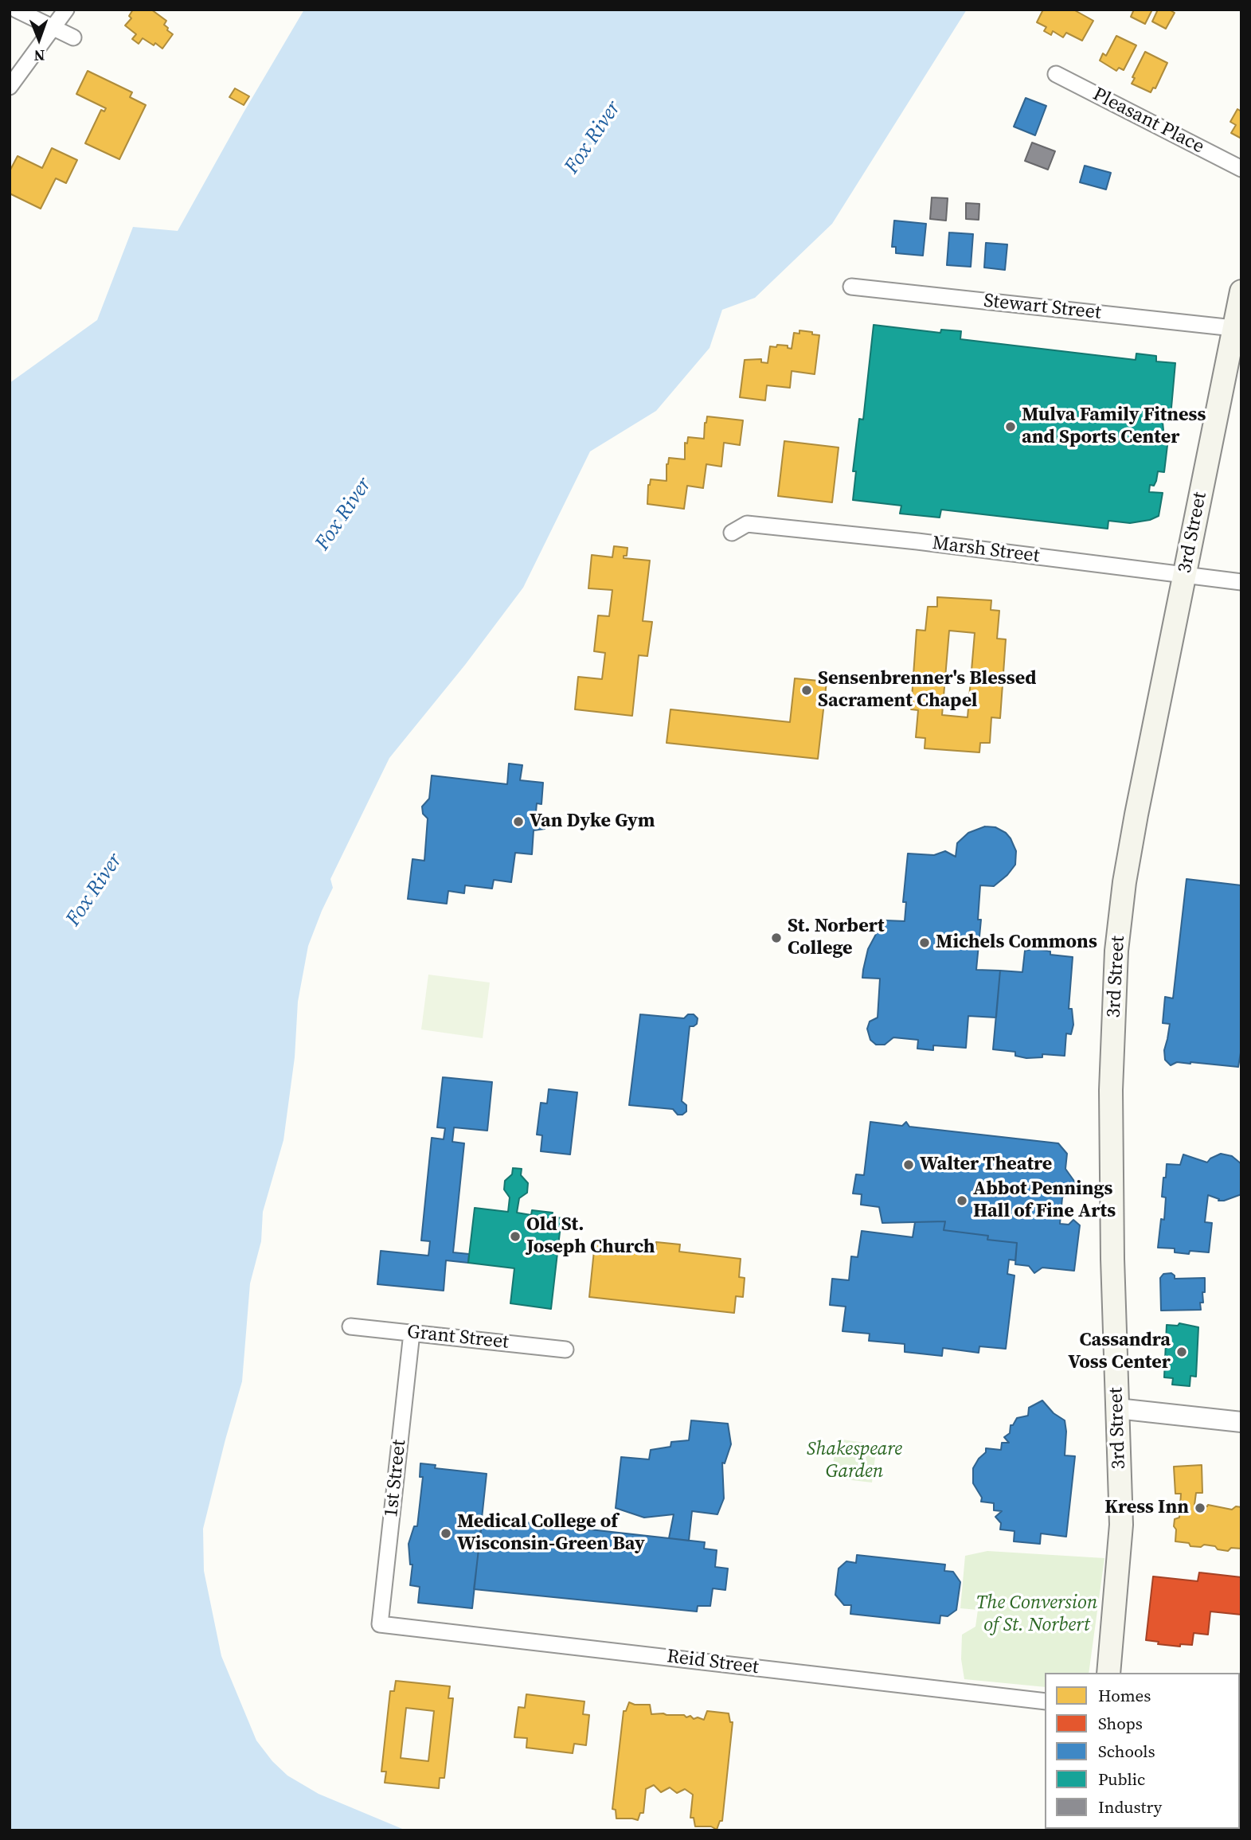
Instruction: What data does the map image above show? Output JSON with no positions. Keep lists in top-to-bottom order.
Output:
{
  "streets": {
    "main road": ["3rd Street"],
    "street": [
      "Pleasant Place",
      "Stewart Street",
      "Marsh Street",
      "Grant Street",
      "1st Street",
      "Reid Street"
    ]
  },
  "crossings": [
    ["Stewart Street", "3rd Street"],
    ["3rd Street", "Marsh Street"],
    ["Grant Street", "1st Street"],
    ["1st Street", "Reid Street"]
  ],
  "water": ["Fox River"],
  "parks": ["Shakespeare Garden", "The Conversion of St. Norbert"],
  "places": [
    "Mulva Family Fitness and Sports Center",
    "Sensenbrenner's Blessed Sacrament Chapel",
    "Van Dyke Gym",
    "St. Norbert College",
    "Michels Commons",
    "Walter Theatre",
    "Abbot Pennings Hall of Fine Arts",
    "Old St. Joseph Church",
    "Cassandra Voss Center",
    "Kress Inn",
    "Medical College of Wisconsin-Green Bay"
  ],
  "legend": [
    "Homes",
    "Shops",
    "Schools",
    "Public",
    "Industry"
  ],
  "north": "bottom"
}
